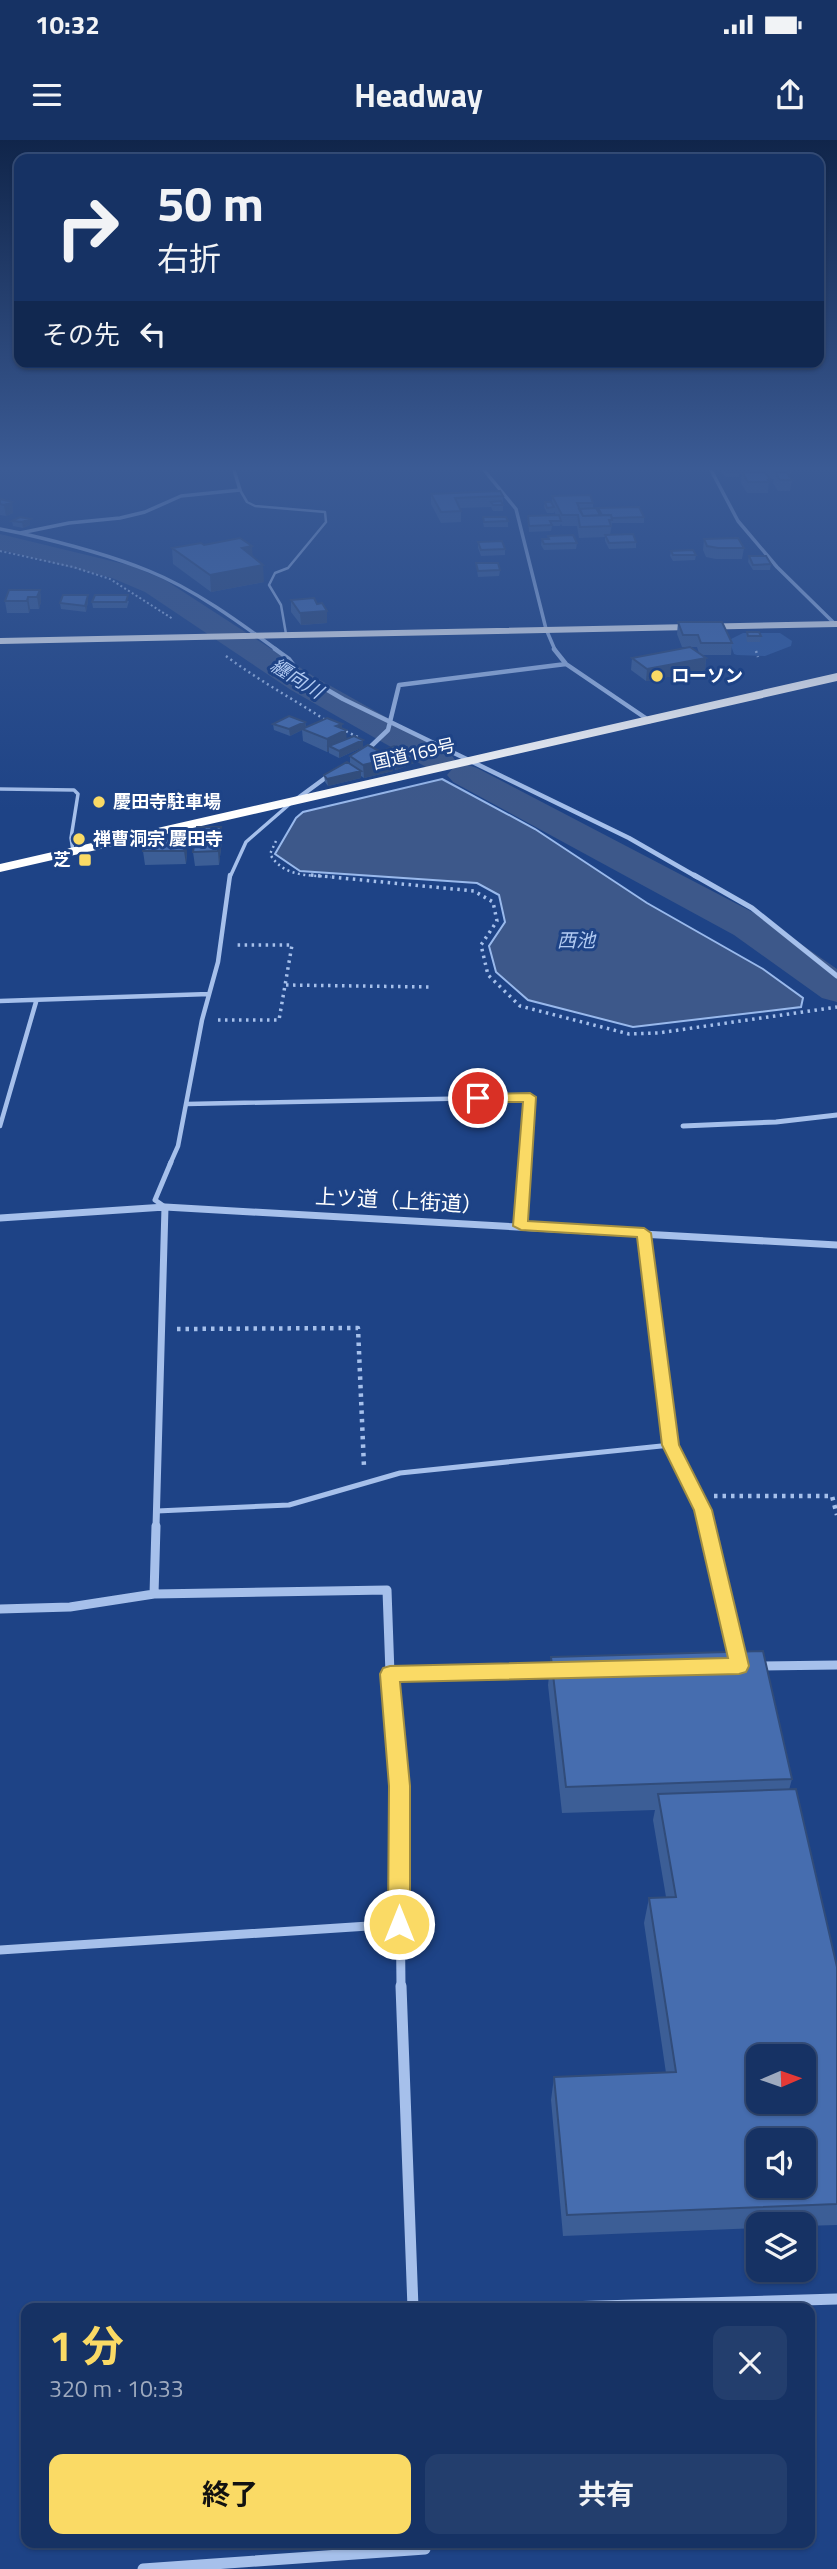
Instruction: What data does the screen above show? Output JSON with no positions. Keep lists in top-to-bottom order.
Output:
{
  "streets": {
    "highway": ["国道169号"],
    "street": ["上ツ道（上街道）"]
  },
  "water": ["纒向川", "西池"],
  "places": {
    "other": ["ローソン", "慶田寺駐車場", "禅曹洞宗 慶田寺"],
    "transit": ["芝"]
  },
  "north": "right",
  "page": {
    "status": "10:32",
    "header": "Headway",
    "turn": ["50 m", "右折"],
    "then": "その先",
    "heading": ["1 分", "320 m · 10:33"],
    "buttons": ["終了", "共有"]
  }
}
